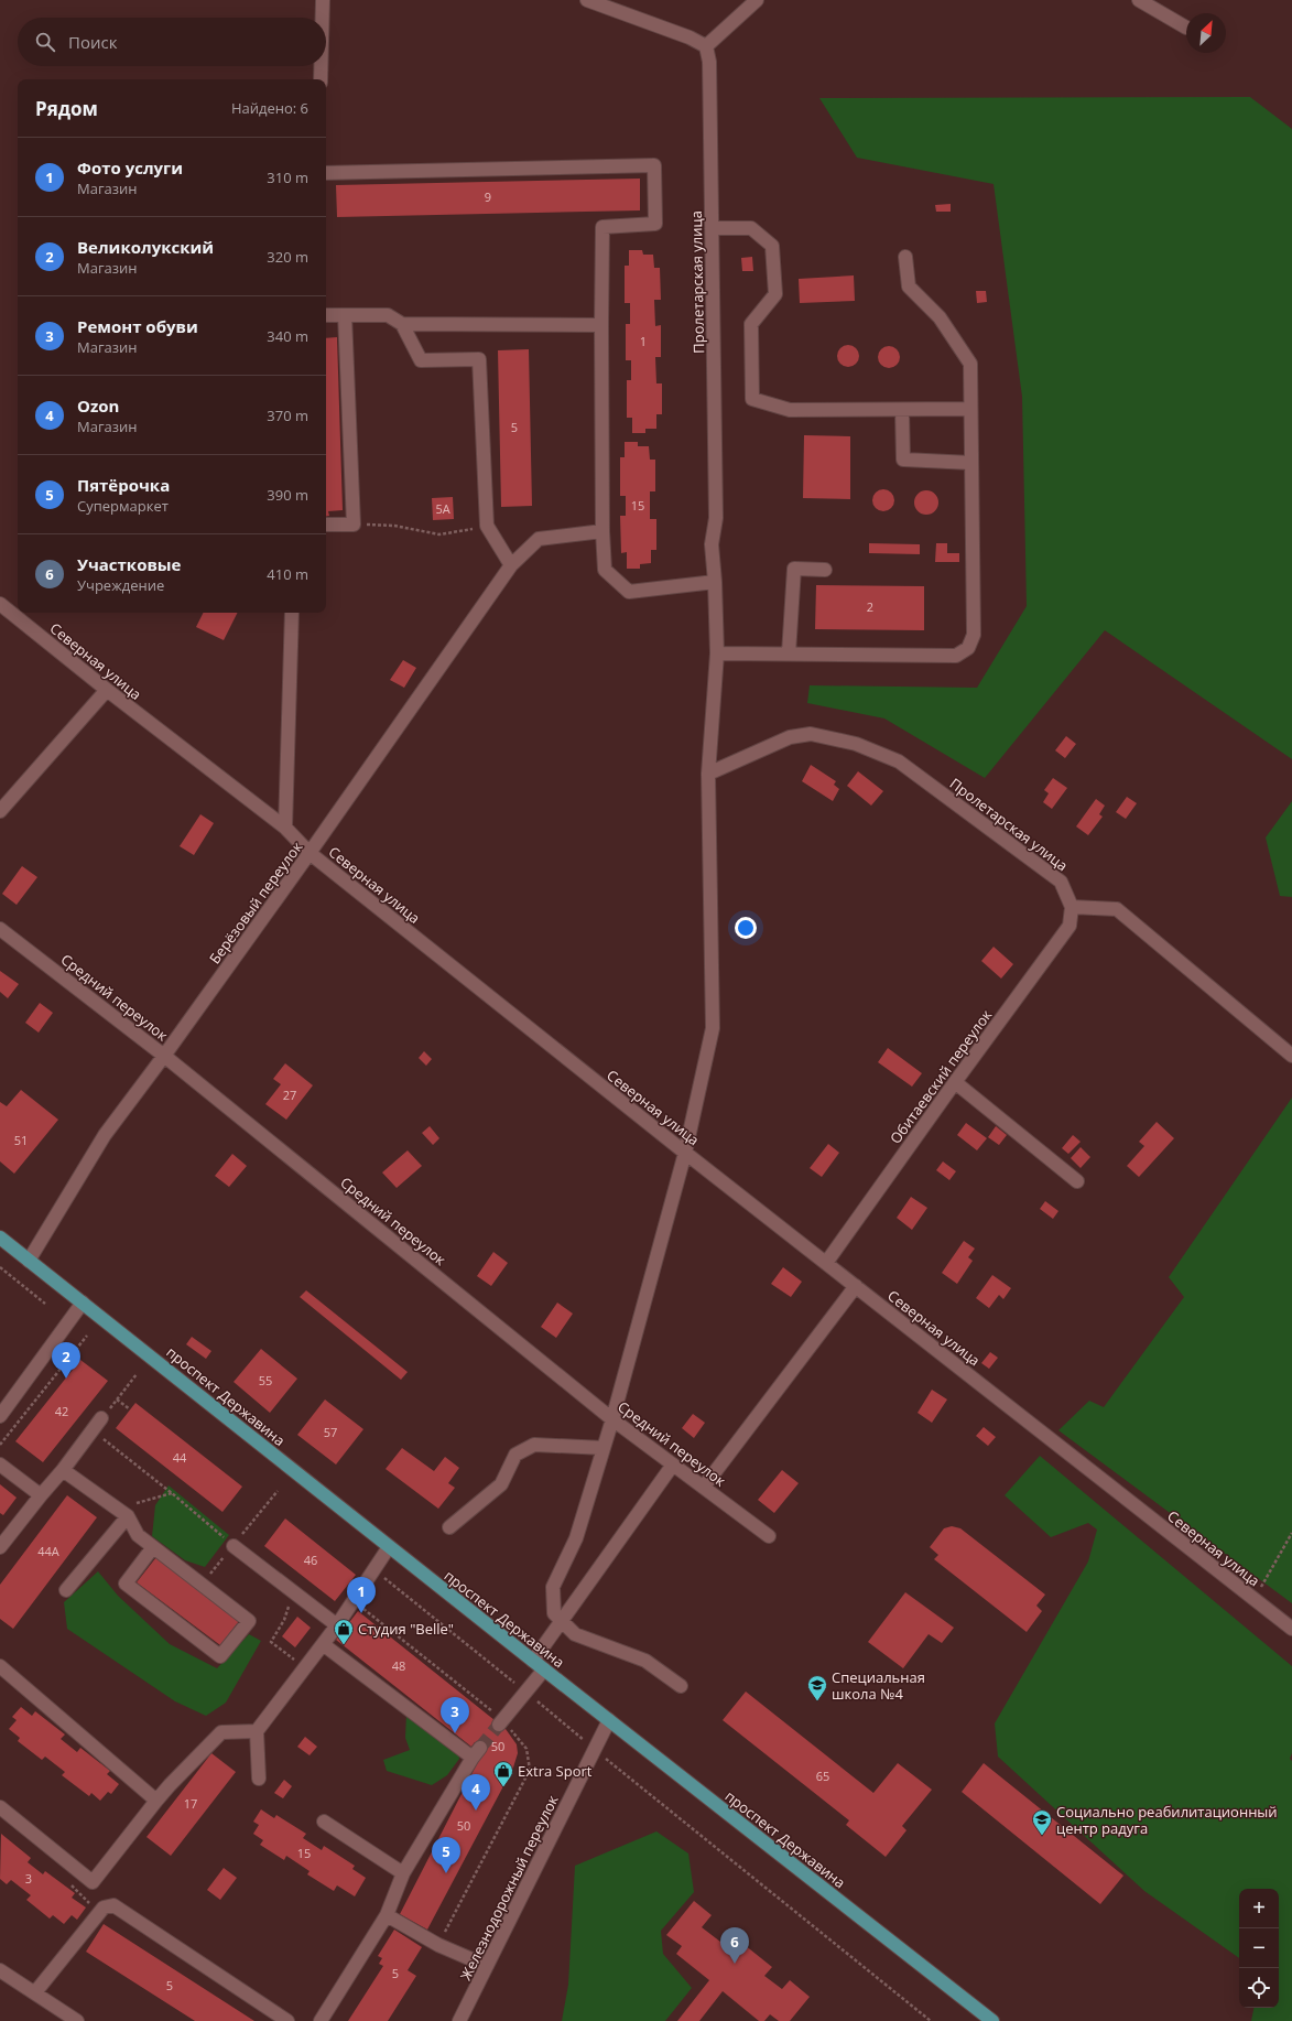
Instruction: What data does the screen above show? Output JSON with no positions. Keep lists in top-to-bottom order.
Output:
{
  "streets": {
    "main road": ["проспект Державина"],
    "street": [
      "Пролетарская улица",
      "Северная улица",
      "Берёзовый переулок",
      "Средний переулок",
      "Обитаевский переулок",
      "Железнодорожный переулок"
    ]
  },
  "crossings": [
    ["Пролетарская улица", "Северная улица"],
    ["Пролетарская улица", "Средний переулок"],
    ["Пролетарская улица", "Обитаевский переулок"],
    ["Северная улица", "Берёзовый переулок"],
    ["Северная улица", "Обитаевский переулок"],
    ["Берёзовый переулок", "Средний переулок"],
    ["Берёзовый переулок", "проспект Державина"],
    ["проспект Державина", "Железнодорожный переулок"]
  ],
  "places": {
    "shop": ["Студия \"Belle\"", "Extra Sport"],
    "school or university": ["Специальная школа №4", "Социально реабилитационный центр радуга"]
  },
  "house_numbers": [
    "9",
    "1",
    "5",
    "15",
    "5А",
    "2",
    "27",
    "51",
    "55",
    "42",
    "57",
    "44",
    "44А",
    "46",
    "48",
    "50",
    "65",
    "17",
    "50",
    "15",
    "3",
    "5",
    "5"
  ],
  "north": "top right",
  "page": {
    "search": "Поиск",
    "heading": ["Рядом", "Найдено: 6"],
    "list": [
      {
        "mark": "1",
        "name": "Фото услуги",
        "note": "Магазин",
        "value": "310 m"
      },
      {
        "mark": "2",
        "name": "Великолукский",
        "note": "Магазин",
        "value": "320 m"
      },
      {
        "mark": "3",
        "name": "Ремонт обуви",
        "note": "Магазин",
        "value": "340 m"
      },
      {
        "mark": "4",
        "name": "Ozon",
        "note": "Магазин",
        "value": "370 m"
      },
      {
        "mark": "5",
        "name": "Пятёрочка",
        "note": "Супермаркет",
        "value": "390 m"
      },
      {
        "mark": "6",
        "name": "Участковые",
        "note": "Учреждение",
        "value": "410 m"
      }
    ],
    "pins": [
      "2",
      "1",
      "3",
      "4",
      "5",
      "6"
    ],
    "map_buttons": ["+", "−"]
  }
}
